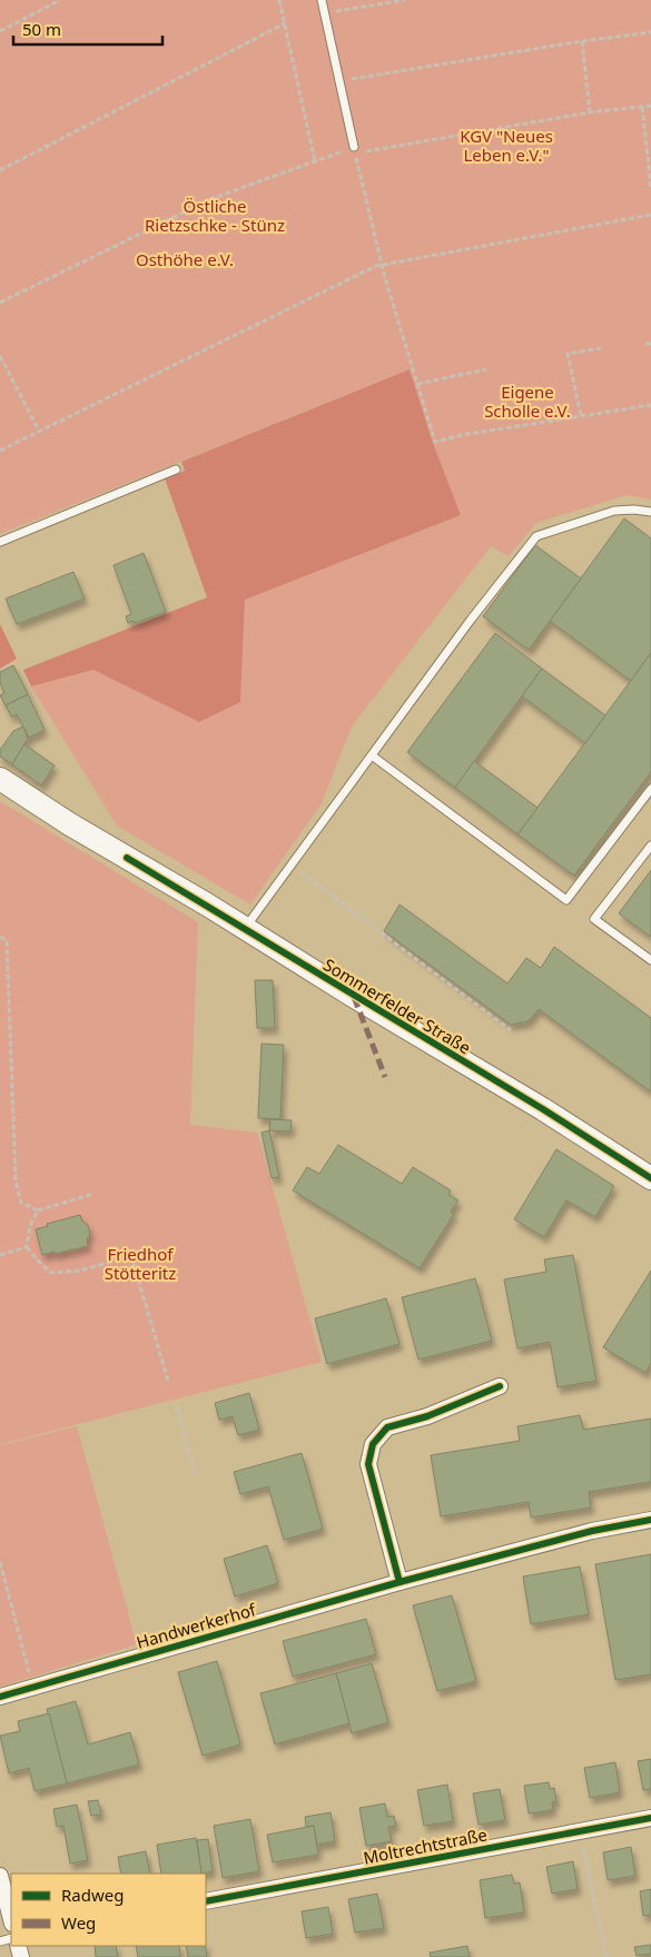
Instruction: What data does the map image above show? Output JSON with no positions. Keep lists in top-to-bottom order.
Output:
{
  "streets": {
    "main road": ["Sommerfelder Straße"],
    "street": ["Handwerkerhof", "Moltrechtstraße"]
  },
  "parks": [
    "KGV \"Neues Leben e.V.\"",
    "Östliche Rietzschke - Stünz",
    "Osthöhe e.V.",
    "Eigene Scholle e.V.",
    "Friedhof Stötteritz"
  ],
  "legend": ["Radweg", "Weg"],
  "scale_bar": "50 m"
}
